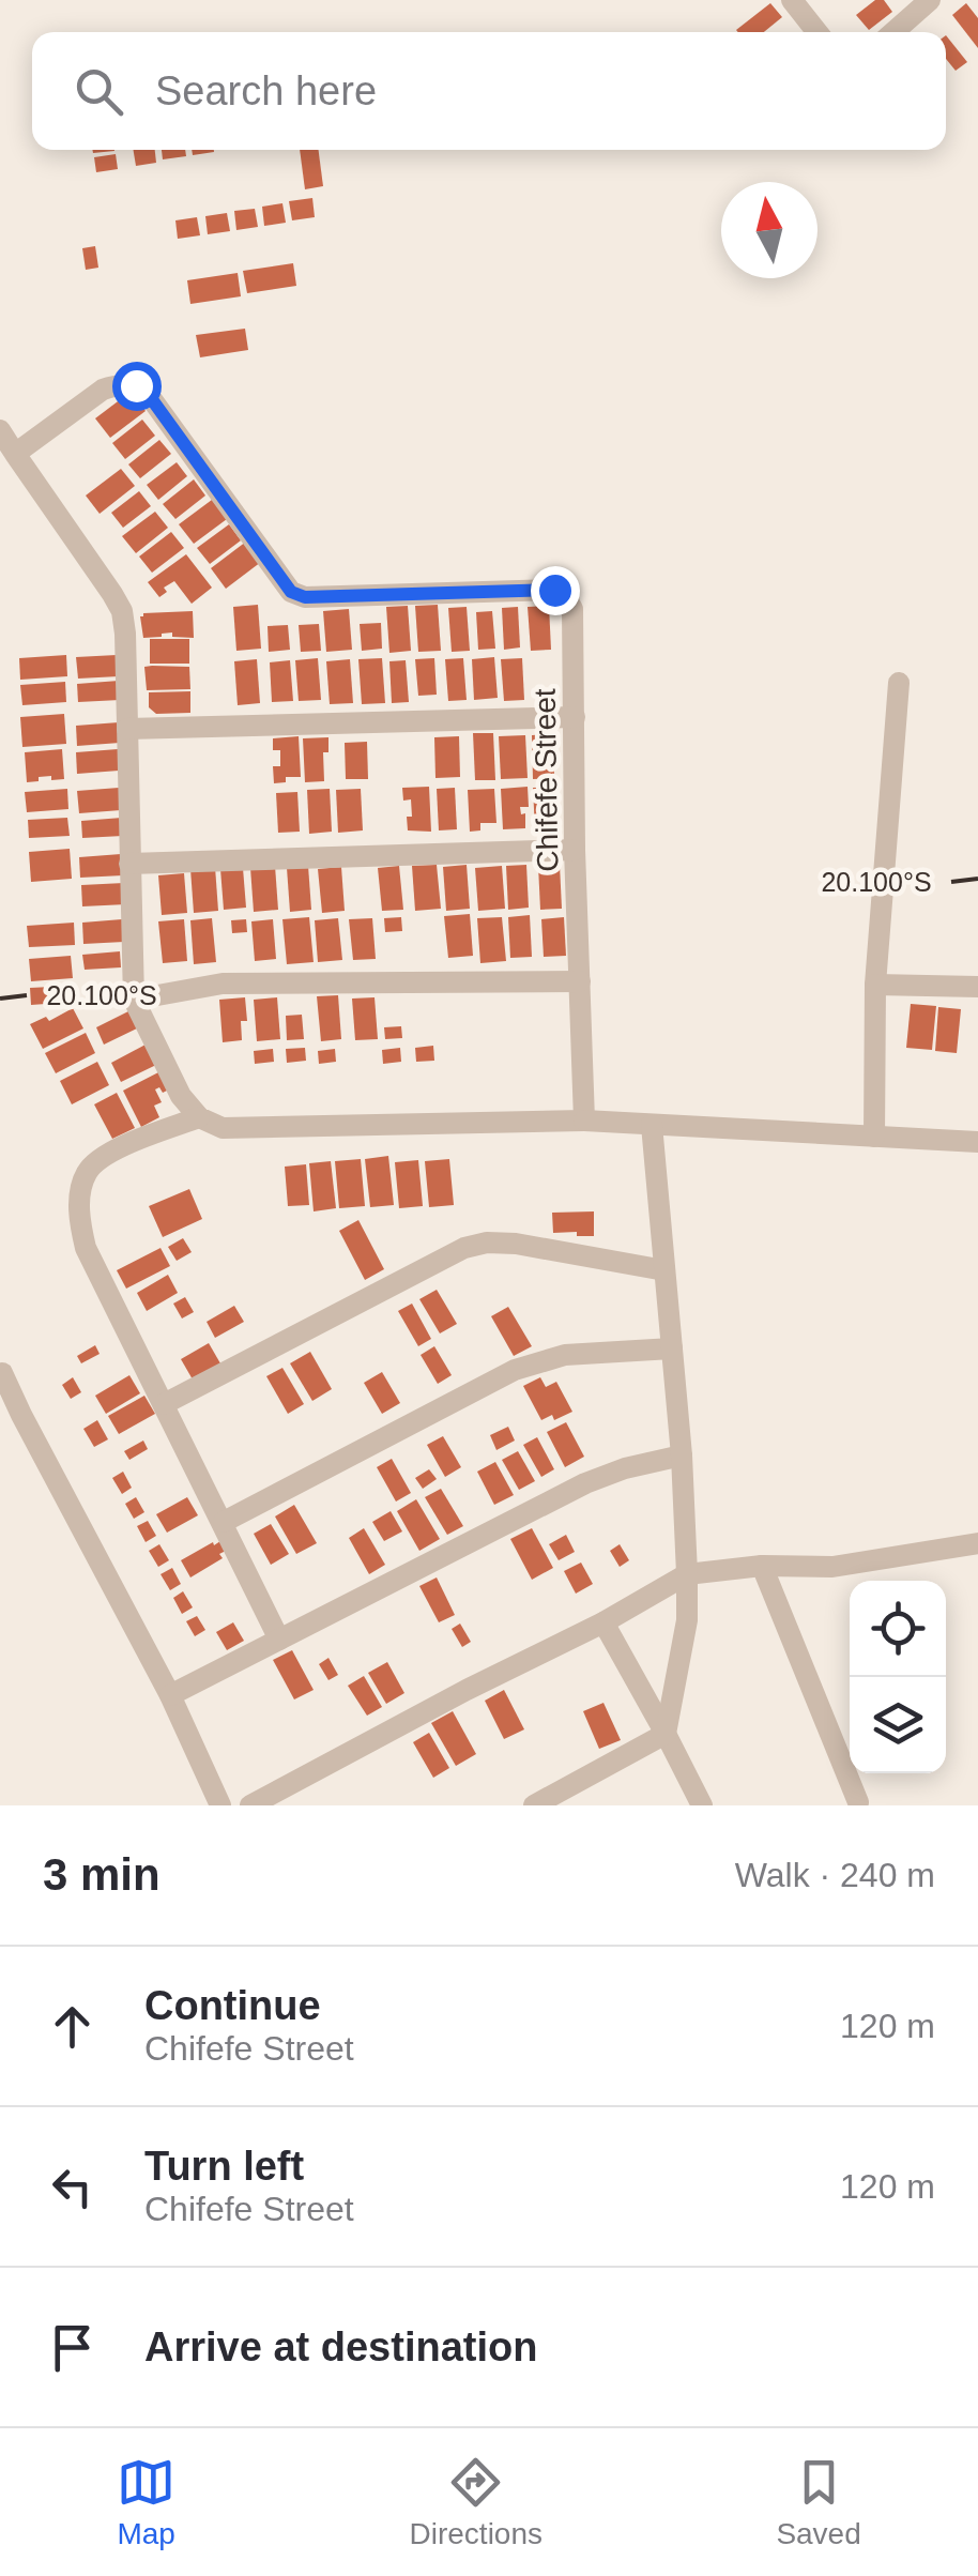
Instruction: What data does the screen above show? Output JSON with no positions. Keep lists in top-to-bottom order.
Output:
{
  "streets": {
    "street": ["Chifefe Street"]
  },
  "north": "top",
  "page": {
    "search": "Search here",
    "heading": ["3 min", "Walk · 240 m"],
    "list": [
      ["Continue", "Chifefe Street", "120 m"],
      ["Turn left", "Chifefe Street", "120 m"],
      "Arrive at destination"
    ],
    "nav": ["Map", "Directions", "Saved"]
  },
  "coordinates": ["20.100°S"]
}
